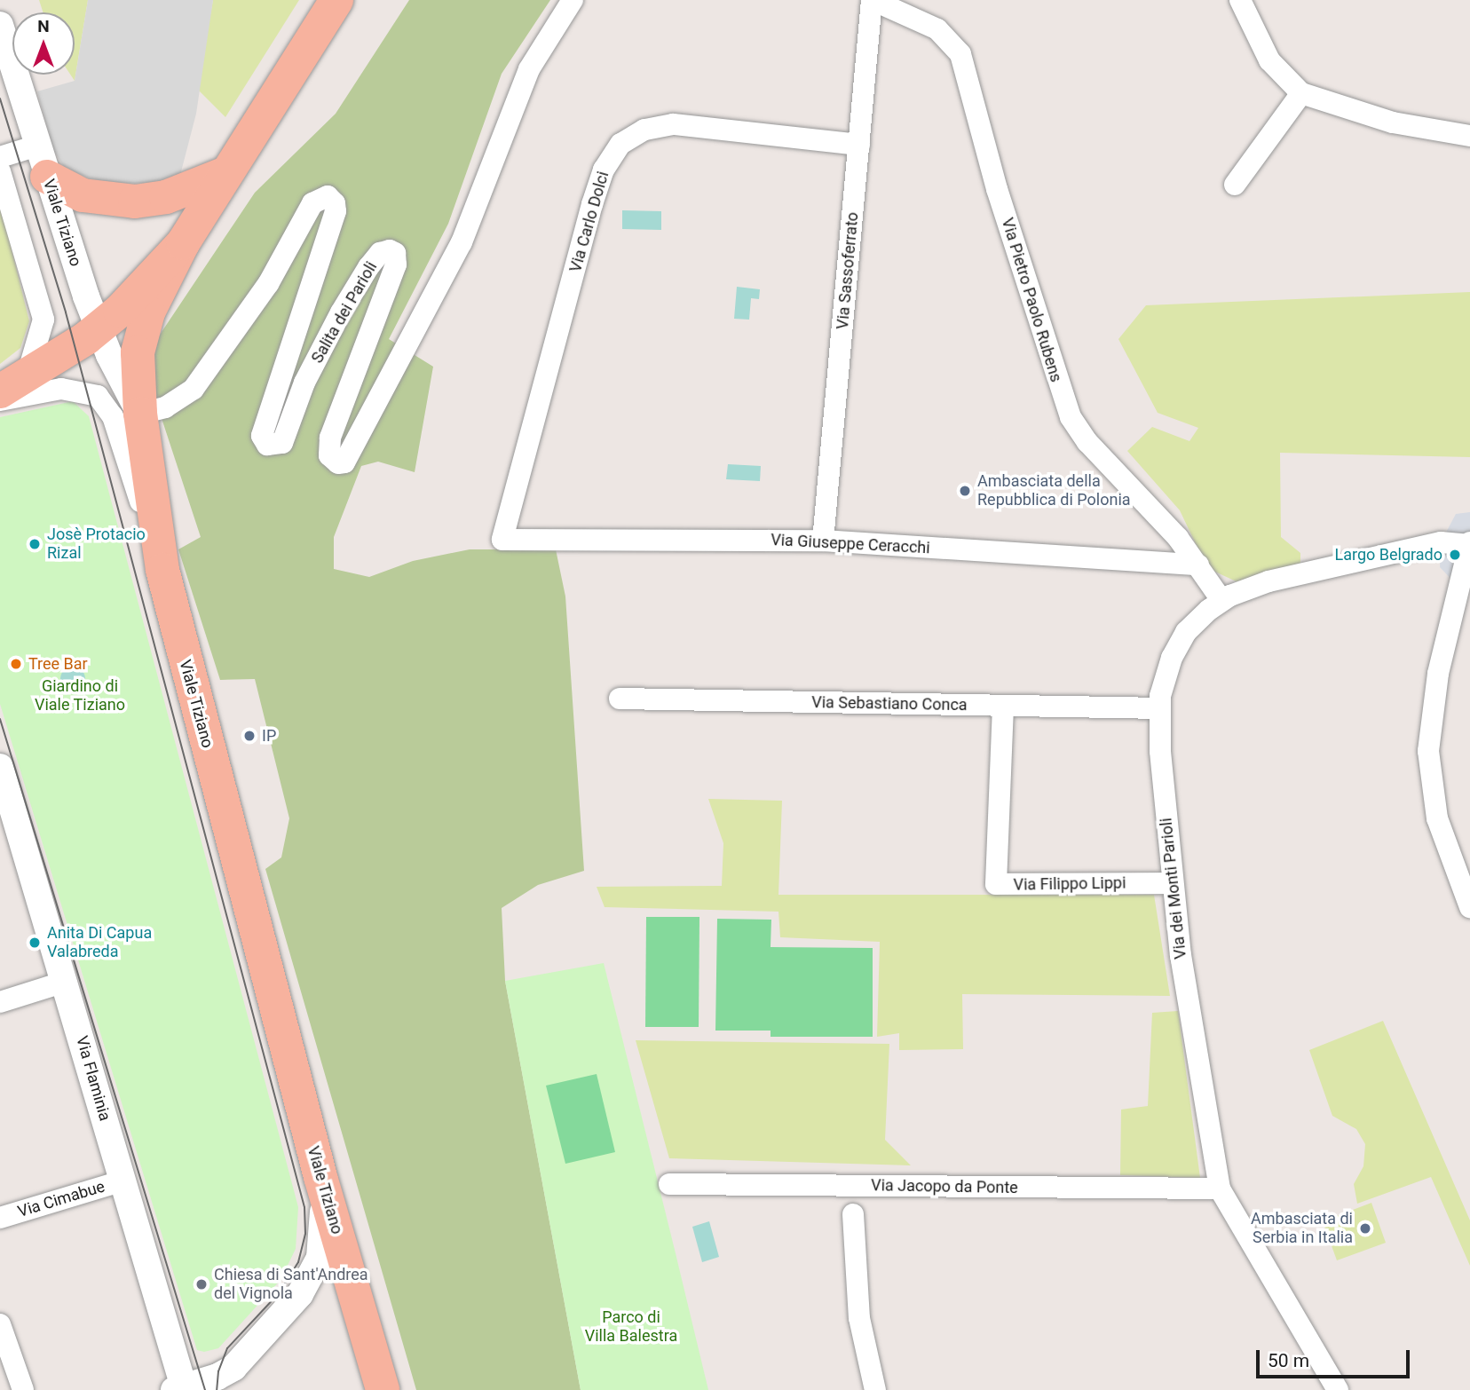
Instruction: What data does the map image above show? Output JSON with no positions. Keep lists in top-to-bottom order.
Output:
{
  "streets": {
    "main road": ["Viale Tiziano"],
    "street": [
      "Via Carlo Dolci",
      "Via Sassoferrato",
      "Via Pietro Paolo Rubens",
      "Salita dei Parioli",
      "Via Giuseppe Ceracchi",
      "Via Sebastiano Conca",
      "Via Filippo Lippi",
      "Via dei Monti Parioli",
      "Via Flaminia",
      "Via Jacopo da Ponte",
      "Via Cimabue"
    ]
  },
  "crossings": [
    ["Via Carlo Dolci", "Via Sassoferrato"],
    ["Via Carlo Dolci", "Via Giuseppe Ceracchi"],
    ["Viale Tiziano", "Salita dei Parioli"],
    ["Via Sassoferrato", "Via Pietro Paolo Rubens"],
    ["Via Sassoferrato", "Via Giuseppe Ceracchi"],
    ["Via Pietro Paolo Rubens", "Via Giuseppe Ceracchi"],
    ["Via Pietro Paolo Rubens", "Via dei Monti Parioli"],
    ["Via Sebastiano Conca", "Via Filippo Lippi"],
    ["Via Sebastiano Conca", "Via dei Monti Parioli"],
    ["Via Filippo Lippi", "Via dei Monti Parioli"],
    ["Via dei Monti Parioli", "Via Jacopo da Ponte"],
    ["Via Flaminia", "Via Cimabue"]
  ],
  "parks": ["Giardino di Viale Tiziano", "Parco di Villa Balestra"],
  "places": [
    "Ambasciata della Repubblica di Polonia",
    "Josè Protacio Rizal",
    "Largo Belgrado",
    "Tree Bar",
    "IP",
    "Anita Di Capua Valabreda",
    "Ambasciata di Serbia in Italia",
    "Chiesa di Sant'Andrea del Vignola"
  ],
  "scale_bar": "50 m",
  "north": "top"
}
